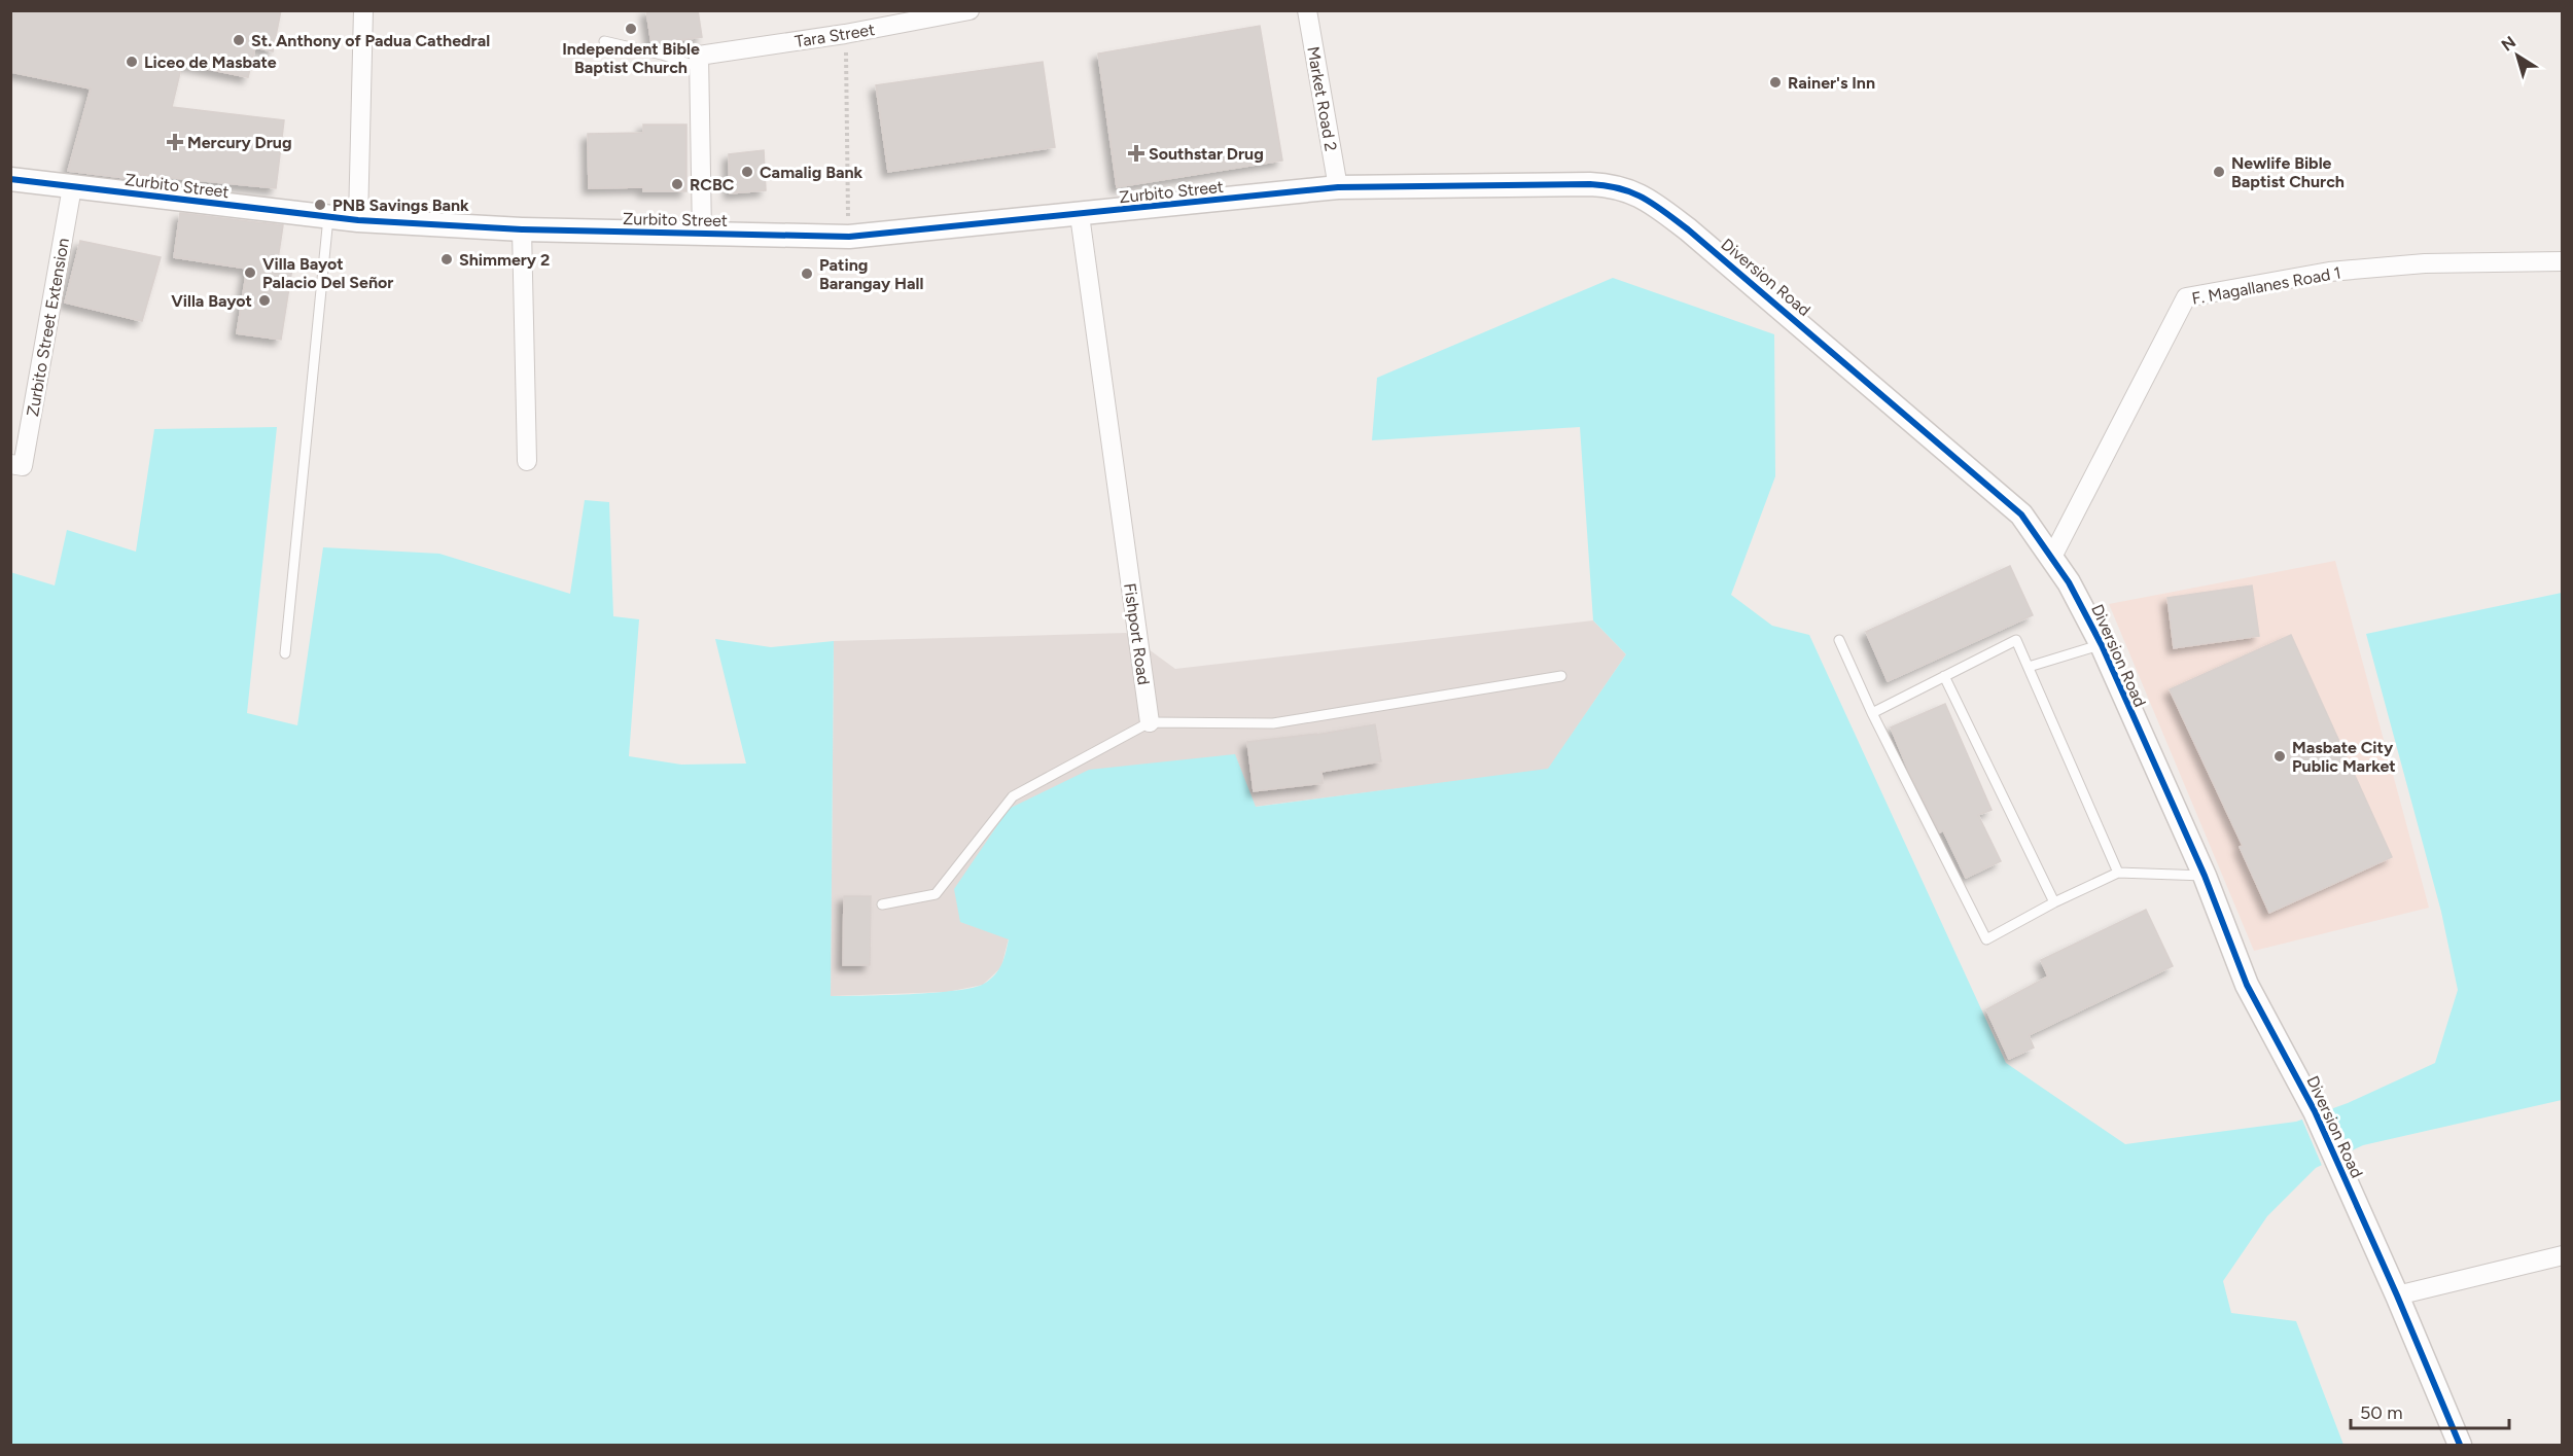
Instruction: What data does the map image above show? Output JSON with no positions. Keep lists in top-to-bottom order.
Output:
{
  "streets": {
    "street": [
      "Tara Street",
      "Market Road 2",
      "Zurbito Street",
      "Diversion Road",
      "F. Magallanes Road 1",
      "Zurbito Street Extension",
      "Fishport Road"
    ]
  },
  "crossings": [
    ["Market Road 2", "Zurbito Street"],
    ["Market Road 2", "Diversion Road"],
    ["Zurbito Street", "Diversion Road"],
    ["Zurbito Street", "Zurbito Street Extension"],
    ["Zurbito Street", "Fishport Road"],
    ["Diversion Road", "F. Magallanes Road 1"]
  ],
  "places": {
    "other": [
      "Independent Bible Baptist Church",
      "St. Anthony of Padua Cathedral",
      "Liceo de Masbate",
      "Rainer's Inn",
      "Camalig Bank",
      "Newlife Bible Baptist Church",
      "RCBC",
      "PNB Savings Bank",
      "Shimmery 2",
      "Villa Bayot Palacio Del Señor",
      "Pating Barangay Hall",
      "Villa Bayot",
      "Masbate City Public Market"
    ],
    "health": ["Mercury Drug", "Southstar Drug"]
  },
  "scale_bar": "50 m",
  "north": "top left"
}
